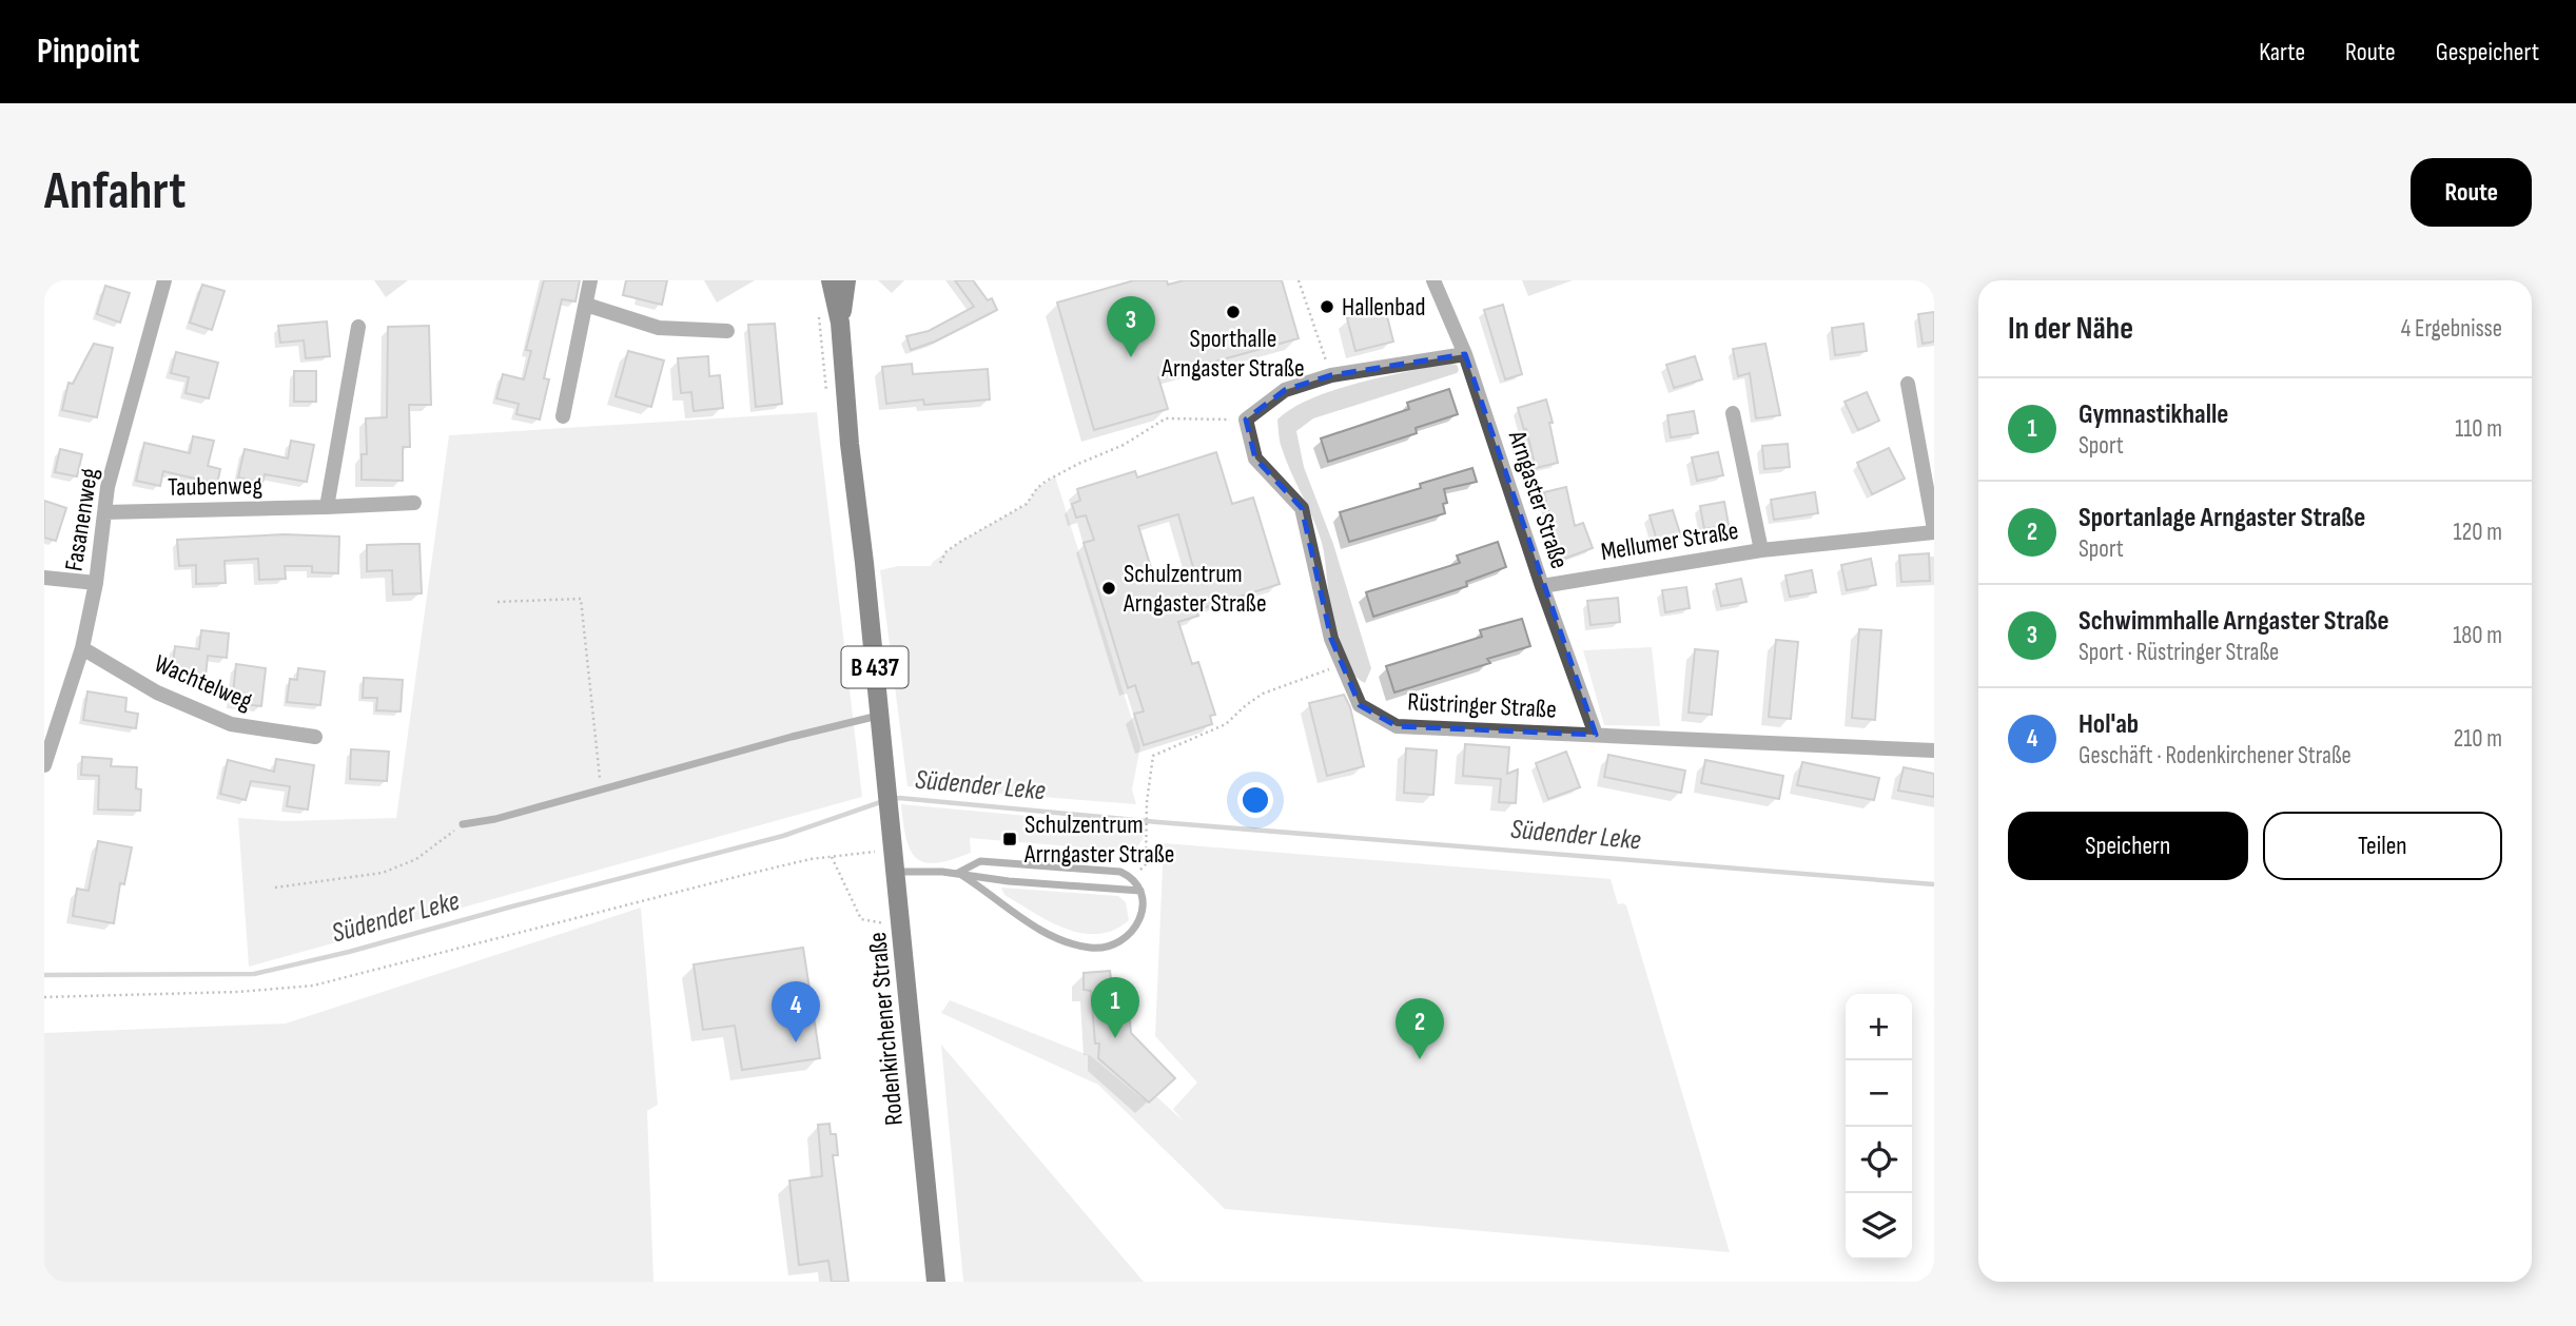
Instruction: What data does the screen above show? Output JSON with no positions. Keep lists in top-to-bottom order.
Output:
{
  "streets": {
    "main road": ["B 437", "Rodenkirchener Straße"],
    "street": [
      "Taubenweg",
      "Arngaster Straße",
      "Fasanenweg",
      "Mellumer Straße",
      "Wachtelweg",
      "Rüstringer Straße"
    ]
  },
  "crossings": [
    ["Taubenweg", "Fasanenweg"],
    ["Arngaster Straße", "Mellumer Straße"],
    ["Arngaster Straße", "Rüstringer Straße"],
    ["Fasanenweg", "Wachtelweg"],
    ["B 437", "Rodenkirchener Straße"]
  ],
  "water": ["Südender Leke"],
  "places": {
    "other": ["Hallenbad", "Sporthalle Arngaster Straße", "Schulzentrum Arngaster Straße"],
    "transit": ["Schulzentrum Arrngaster Straße"]
  },
  "page": {
    "header": "Pinpoint",
    "nav": ["Karte", "Route", "Gespeichert"],
    "buttons": [
      "Route",
      ["Speichern", "Teilen"]
    ],
    "title": "Anfahrt",
    "heading": ["In der Nähe", "4 Ergebnisse"],
    "pins": [
      "3",
      "1",
      "4",
      "2"
    ],
    "list": [
      {
        "mark": "1",
        "name": "Gymnastikhalle",
        "note": "Sport",
        "value": "110 m"
      },
      {
        "mark": "2",
        "name": "Sportanlage Arngaster Straße",
        "note": "Sport",
        "value": "120 m"
      },
      {
        "mark": "3",
        "name": "Schwimmhalle Arngaster Straße",
        "note": "Sport · Rüstringer Straße",
        "value": "180 m"
      },
      {
        "mark": "4",
        "name": "Hol'ab",
        "note": "Geschäft · Rodenkirchener Straße",
        "value": "210 m"
      }
    ],
    "map_buttons": ["+", "−"]
  }
}
